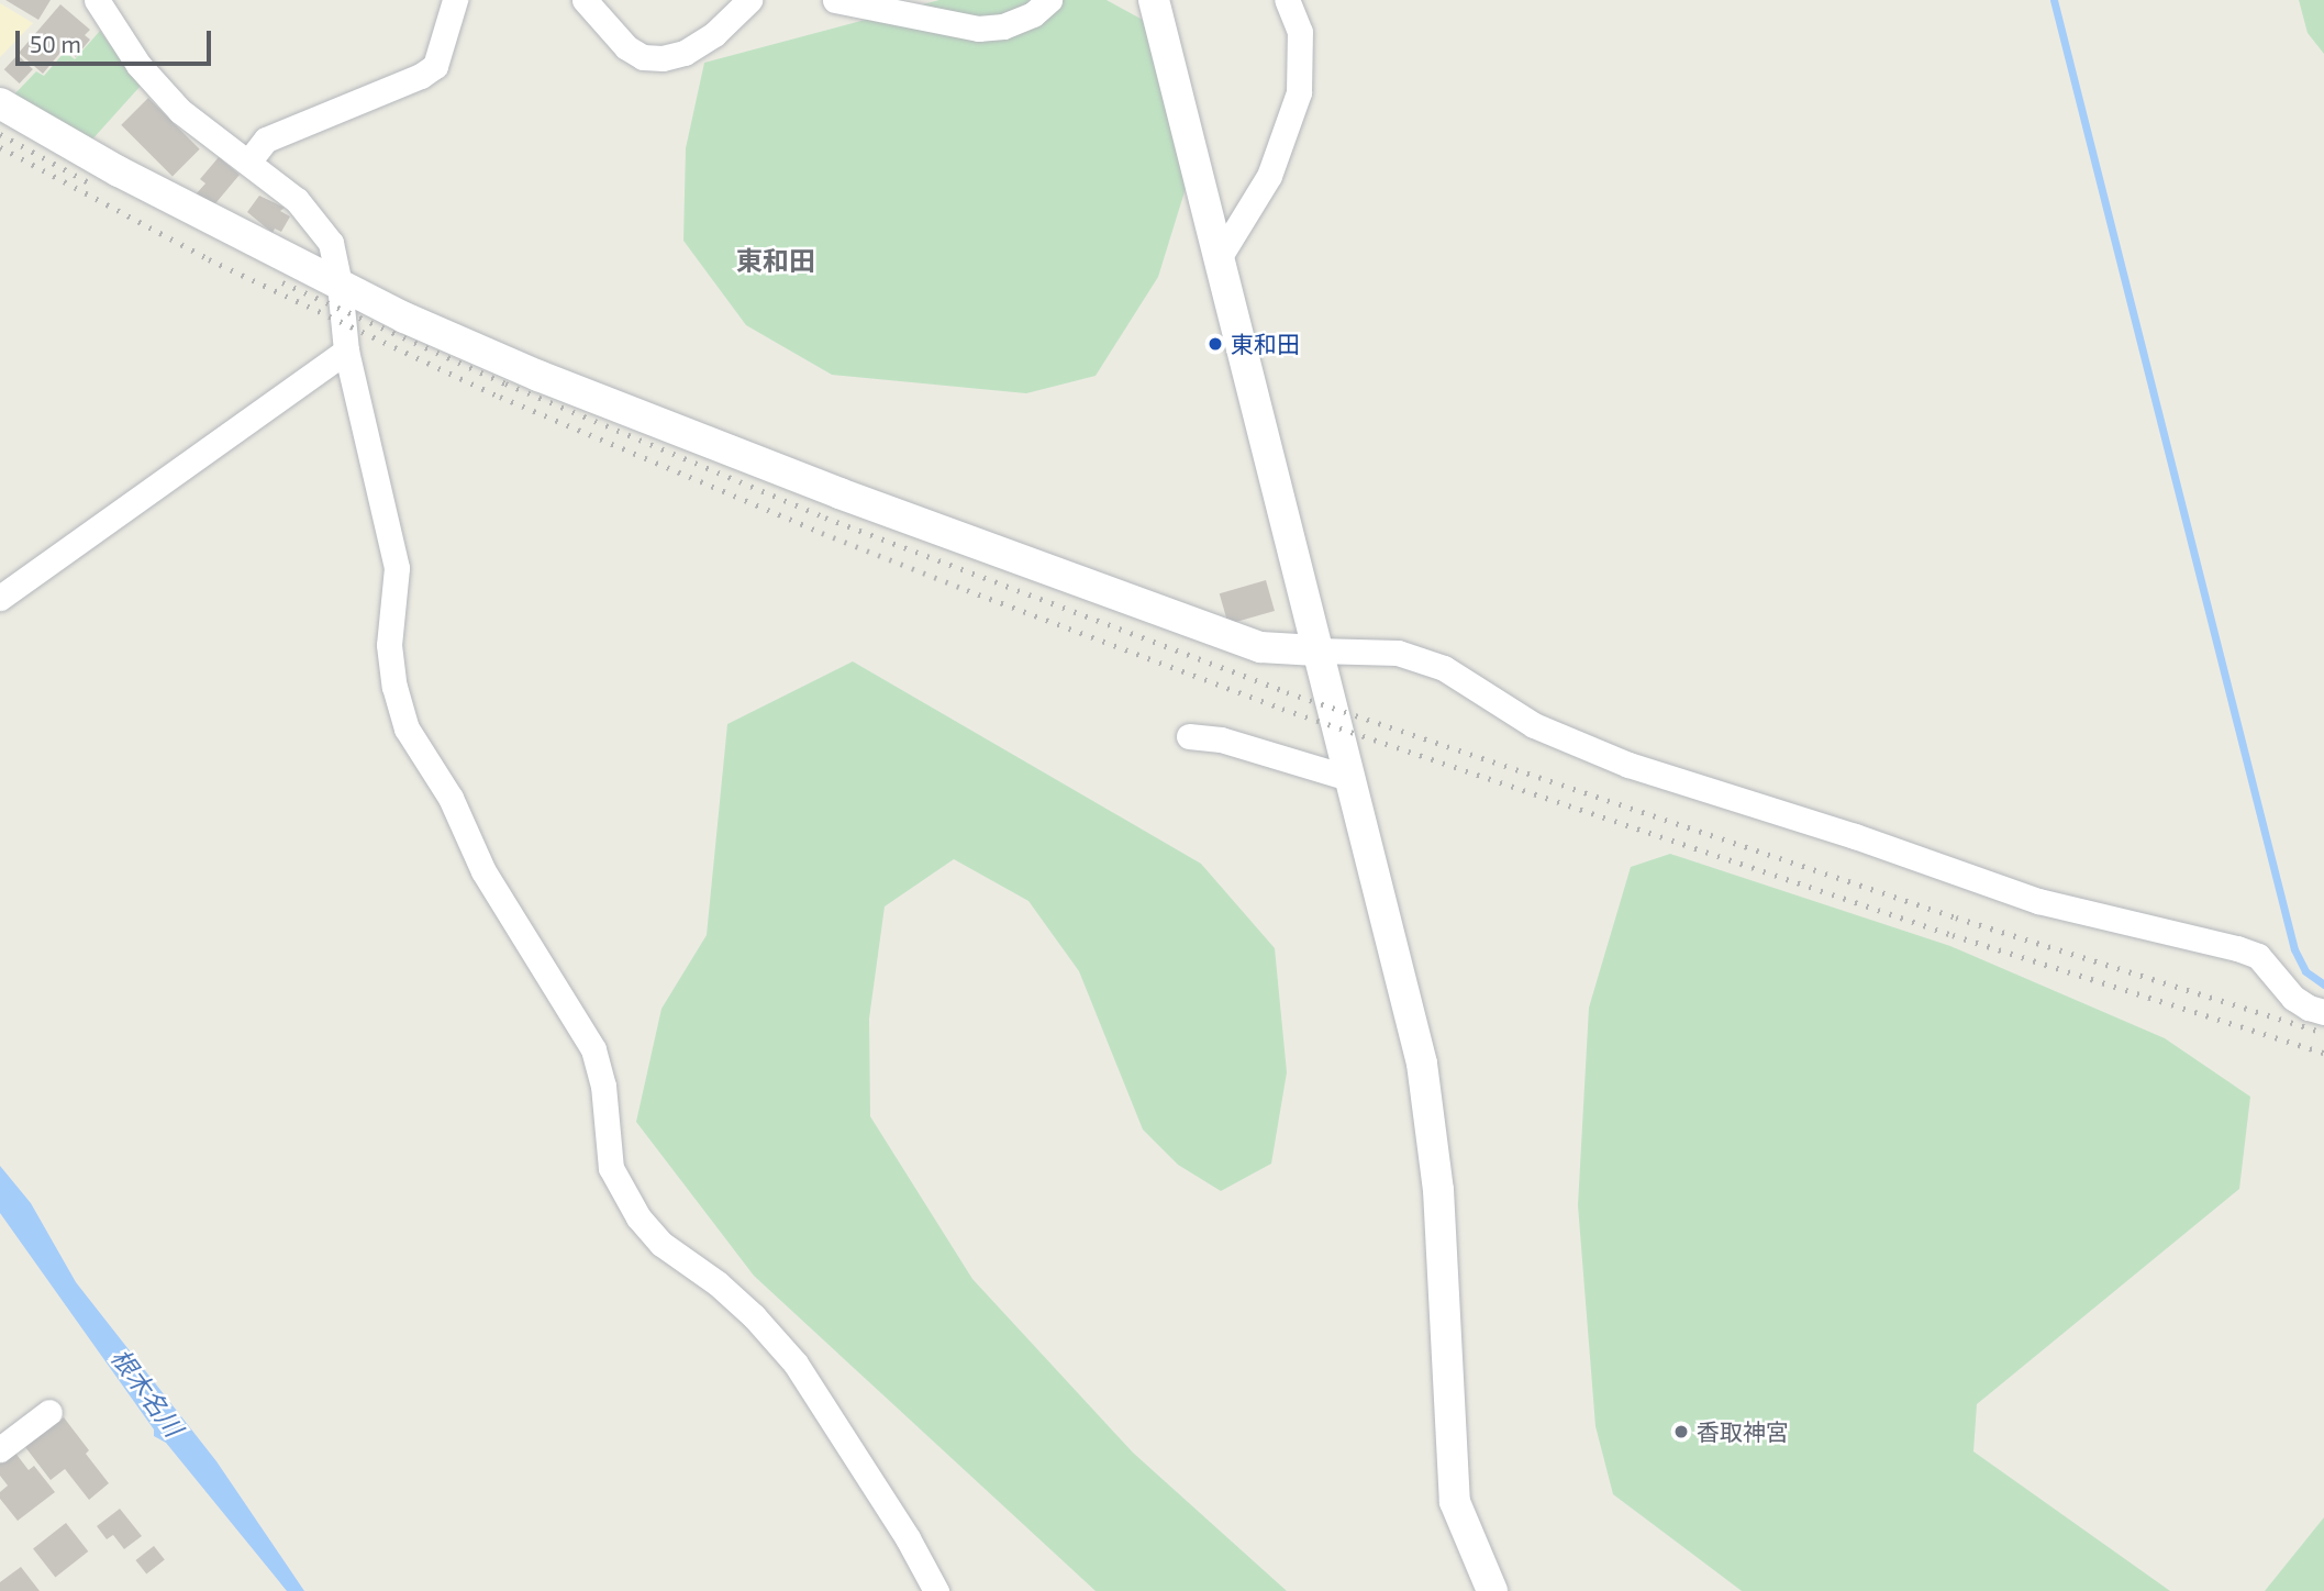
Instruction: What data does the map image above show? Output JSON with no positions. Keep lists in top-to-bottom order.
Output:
{
  "districts": ["東和田"],
  "water": ["根木名川"],
  "places": ["東和田", "香取神宮"],
  "scale_bar": "50 m"
}
